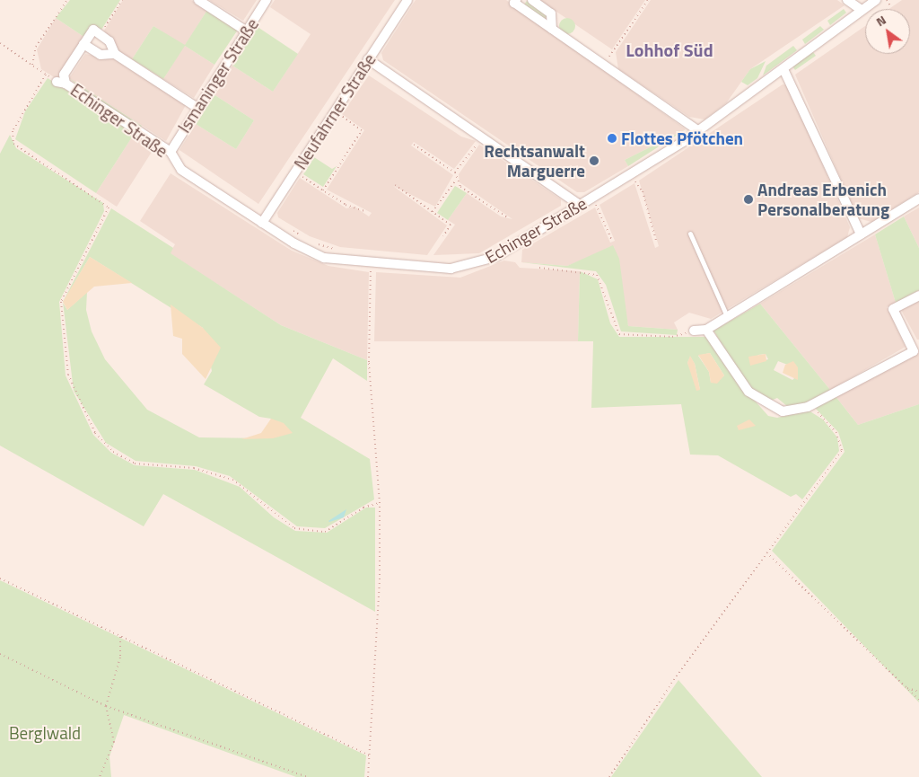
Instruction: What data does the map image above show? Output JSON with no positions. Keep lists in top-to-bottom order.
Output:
{
  "streets": {
    "street": ["Ismaninger Straße", "Neufahrner Straße", "Echinger Straße"]
  },
  "crossings": [
    ["Ismaninger Straße", "Echinger Straße"],
    ["Neufahrner Straße", "Echinger Straße"]
  ],
  "districts": ["Lohhof Süd"],
  "parks": ["Berglwald"],
  "places": ["Flottes Pfötchen", "Rechtsanwalt Marguerre", "Andreas Erbenich Personalberatung"],
  "north": "top left"
}
